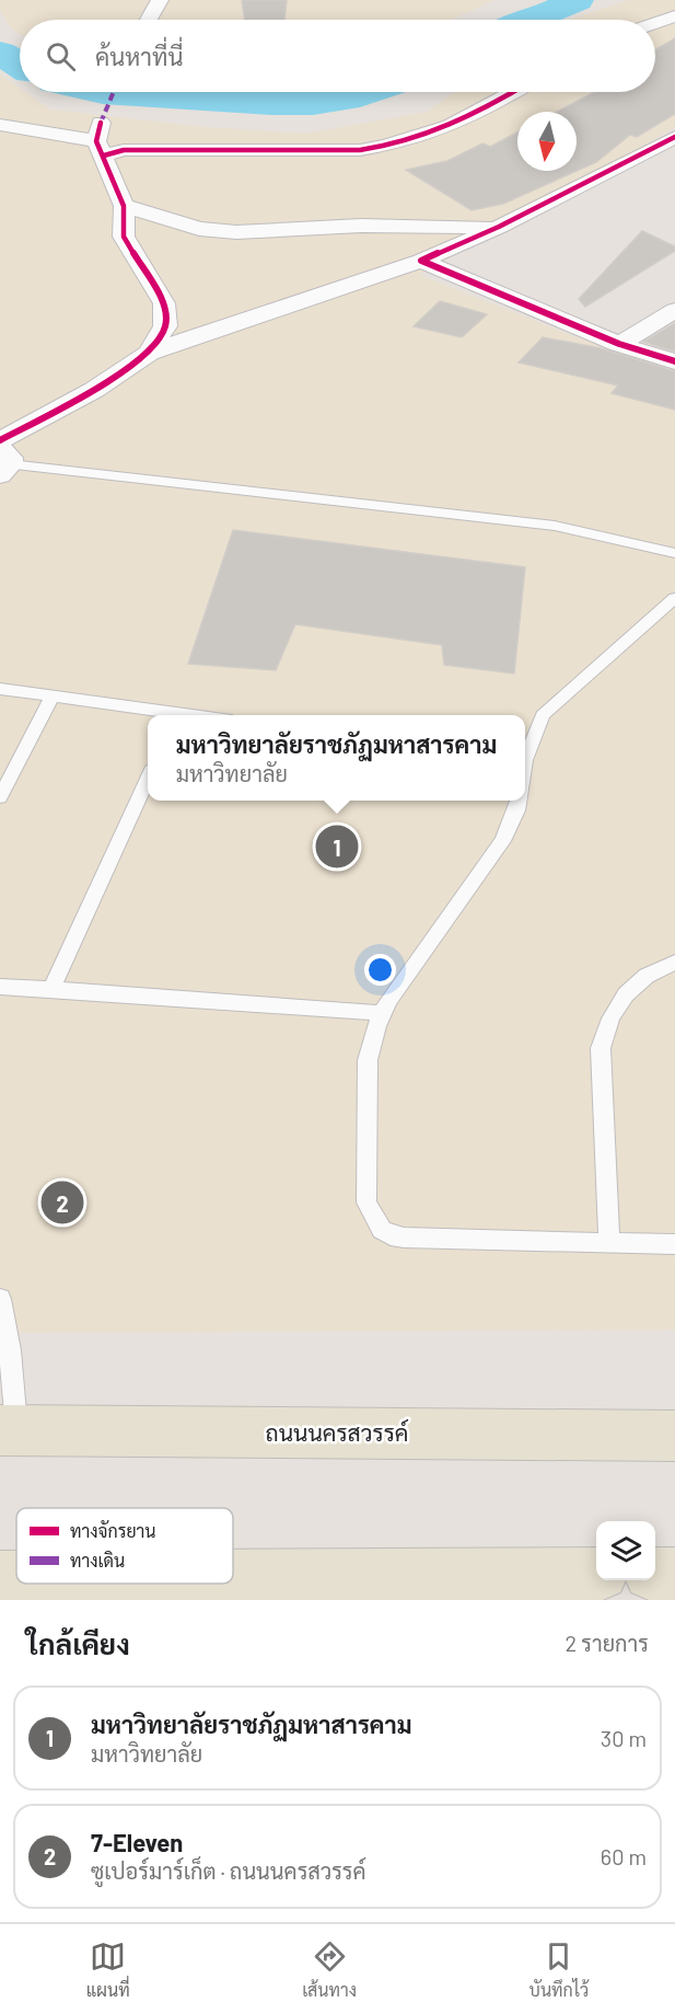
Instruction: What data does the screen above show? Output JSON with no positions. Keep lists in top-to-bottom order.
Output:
{
  "streets": {
    "main road": ["ถนนนครสวรรค์"]
  },
  "legend": ["ทางจักรยาน", "ทางเดิน"],
  "north": "bottom",
  "page": {
    "search": "ค้นหาที่นี่",
    "popup": ["มหาวิทยาลัยราชภัฏมหาสารคาม", "มหาวิทยาลัย"],
    "pins": ["1", "2"],
    "heading": ["ใกล้เคียง", "2 รายการ"],
    "list": [
      {
        "mark": "1",
        "name": "มหาวิทยาลัยราชภัฏมหาสารคาม",
        "note": "มหาวิทยาลัย",
        "value": "30 m"
      },
      {
        "mark": "2",
        "name": "7-Eleven",
        "note": "ซูเปอร์มาร์เก็ต · ถนนนครสวรรค์",
        "value": "60 m"
      }
    ],
    "nav": ["แผนที่", "เส้นทาง", "บันทึกไว้"]
  }
}
